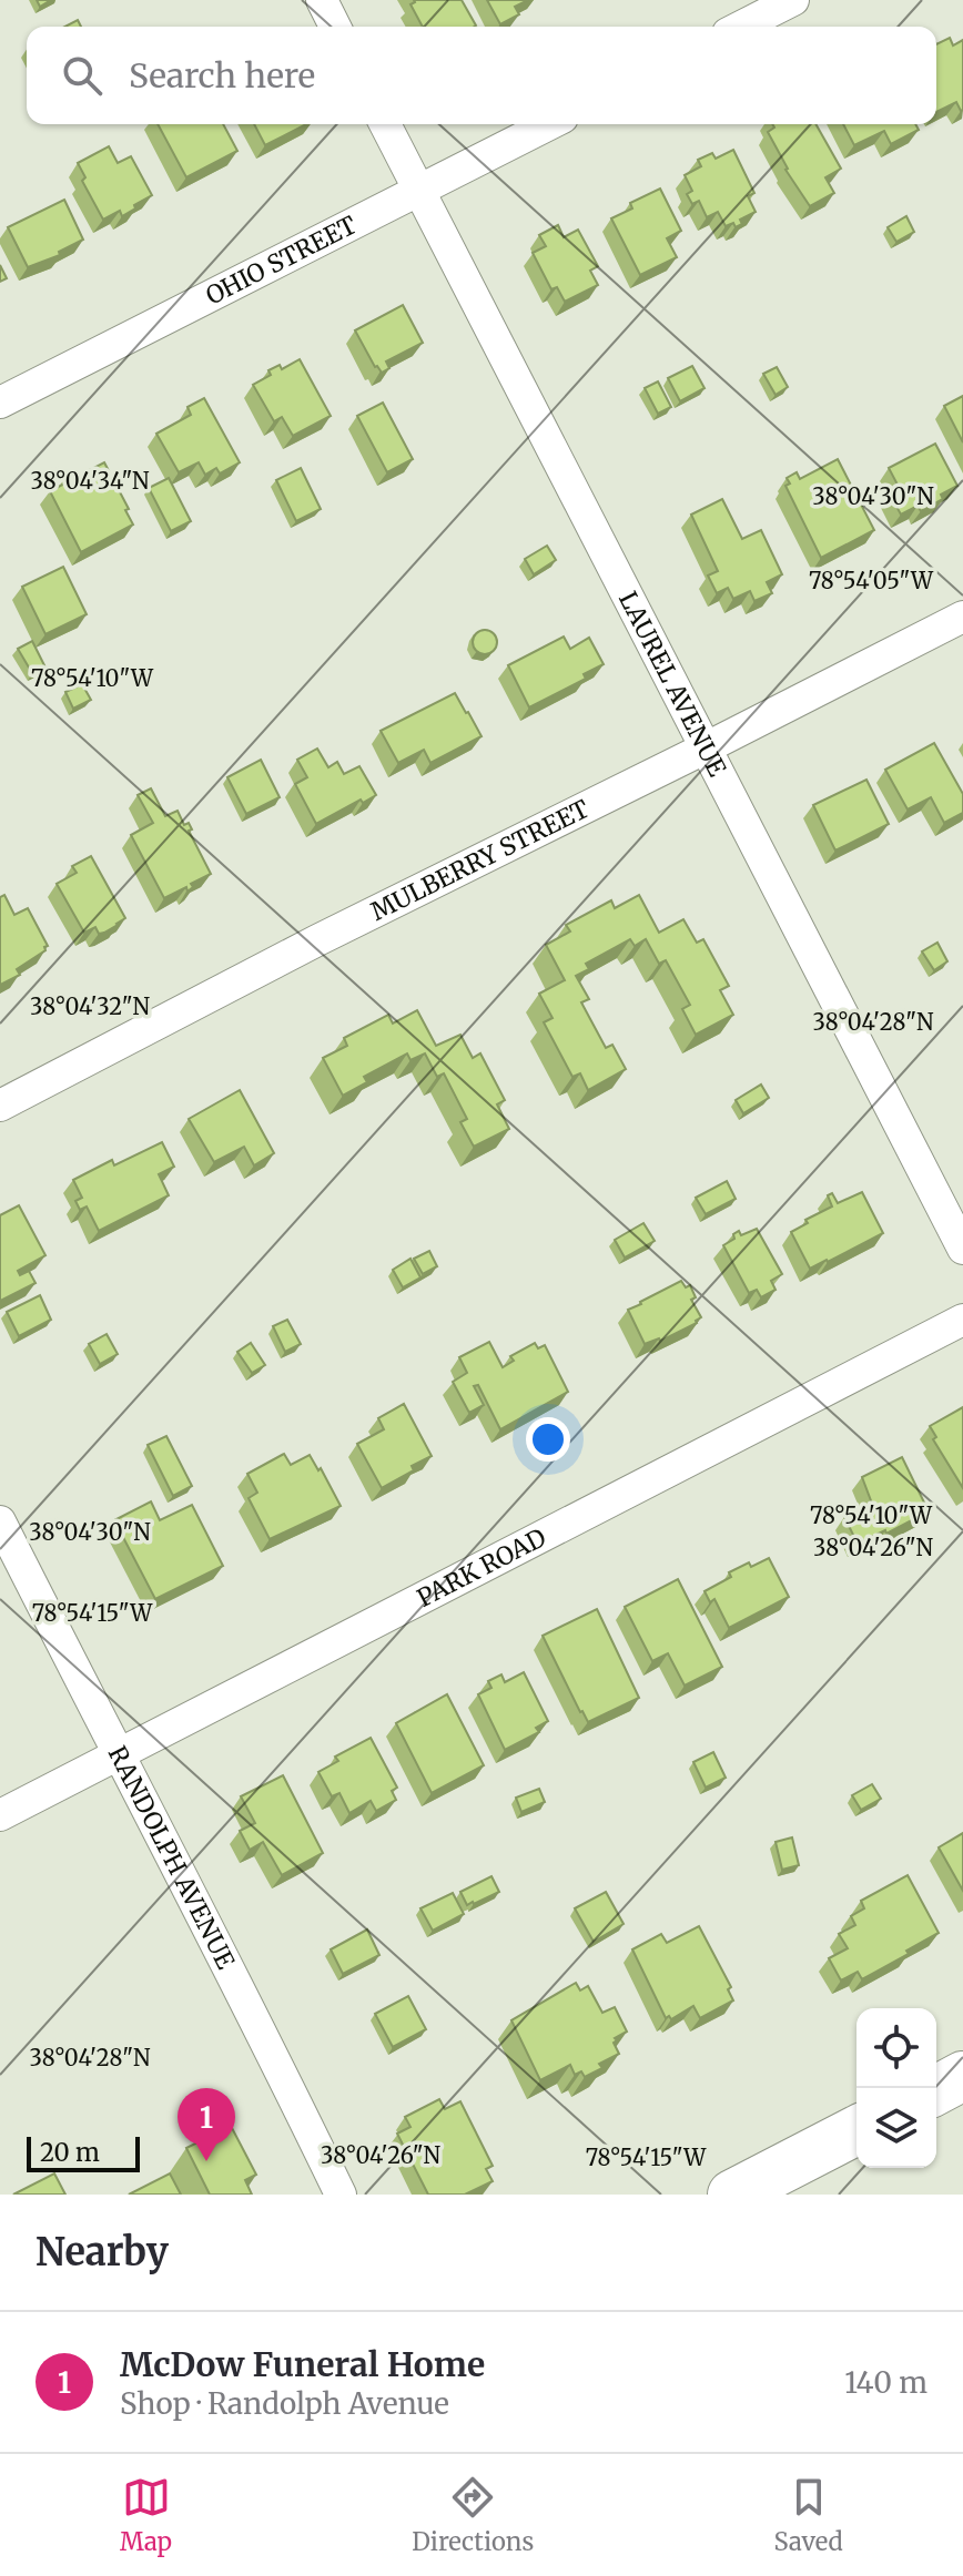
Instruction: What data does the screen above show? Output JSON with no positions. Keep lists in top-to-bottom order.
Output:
{
  "streets": {
    "street": [
      "OHIO STREET",
      "LAUREL AVENUE",
      "MULBERRY STREET",
      "PARK ROAD",
      "RANDOLPH AVENUE"
    ]
  },
  "crossings": [
    ["OHIO STREET", "LAUREL AVENUE"],
    ["LAUREL AVENUE", "MULBERRY STREET"],
    ["PARK ROAD", "RANDOLPH AVENUE"]
  ],
  "scale_bar": "20 m",
  "page": {
    "search": "Search here",
    "pins": "1",
    "scale": "20 m",
    "heading": "Nearby",
    "list": [
      {
        "mark": "1",
        "name": "McDow Funeral Home",
        "note": "Shop · Randolph Avenue",
        "value": "140 m"
      }
    ],
    "nav": ["Map", "Directions", "Saved"]
  },
  "coordinates": [
    "38°04'34\"N",
    "38°04'30\"N",
    "78°54'05\"W",
    "78°54'10\"W",
    "38°04'32\"N",
    "38°04'28\"N",
    "38°04'26\"N",
    "78°54'15\"W"
  ]
}
